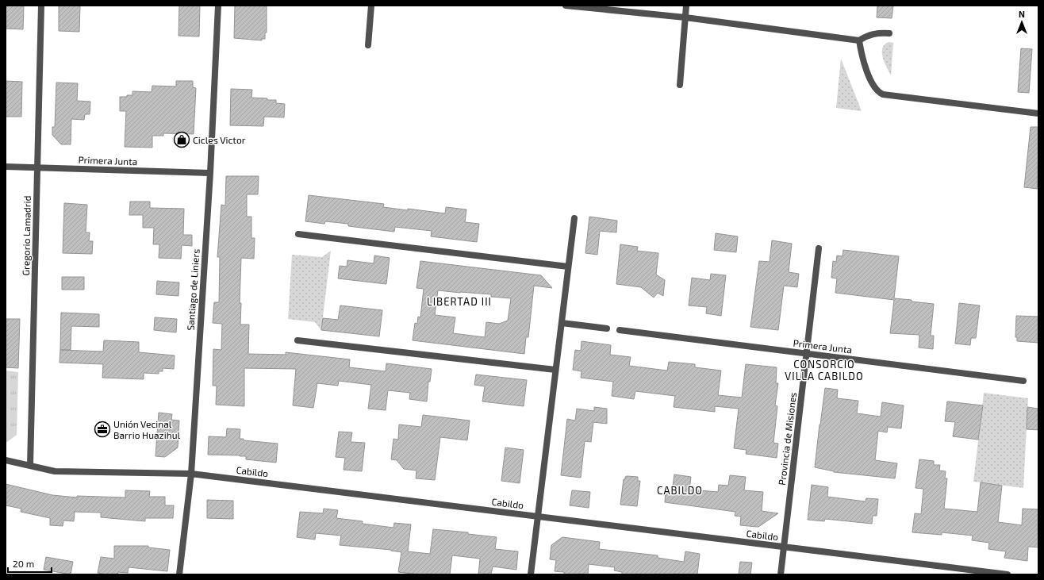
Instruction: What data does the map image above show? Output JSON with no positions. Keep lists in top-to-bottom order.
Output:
{
  "streets": {
    "street": [
      "Primera Junta",
      "Gregorio Lamadrid",
      "Santiago de Liniers",
      "Provincia de Misiones",
      "Cabildo"
    ]
  },
  "crossings": [
    ["Primera Junta", "Gregorio Lamadrid"],
    ["Primera Junta", "Santiago de Liniers"],
    ["Primera Junta", "Provincia de Misiones"],
    ["Gregorio Lamadrid", "Cabildo"],
    ["Santiago de Liniers", "Cabildo"],
    ["Provincia de Misiones", "Cabildo"]
  ],
  "districts": ["LIBERTAD III", "CONSORCIO VILLA CABILDO", "CABILDO"],
  "places": {
    "shop": ["Cicles Victor"],
    "office": ["Unión Vecinal Barrio Huazihul"]
  },
  "scale_bar": "20 m",
  "north": "top"
}
